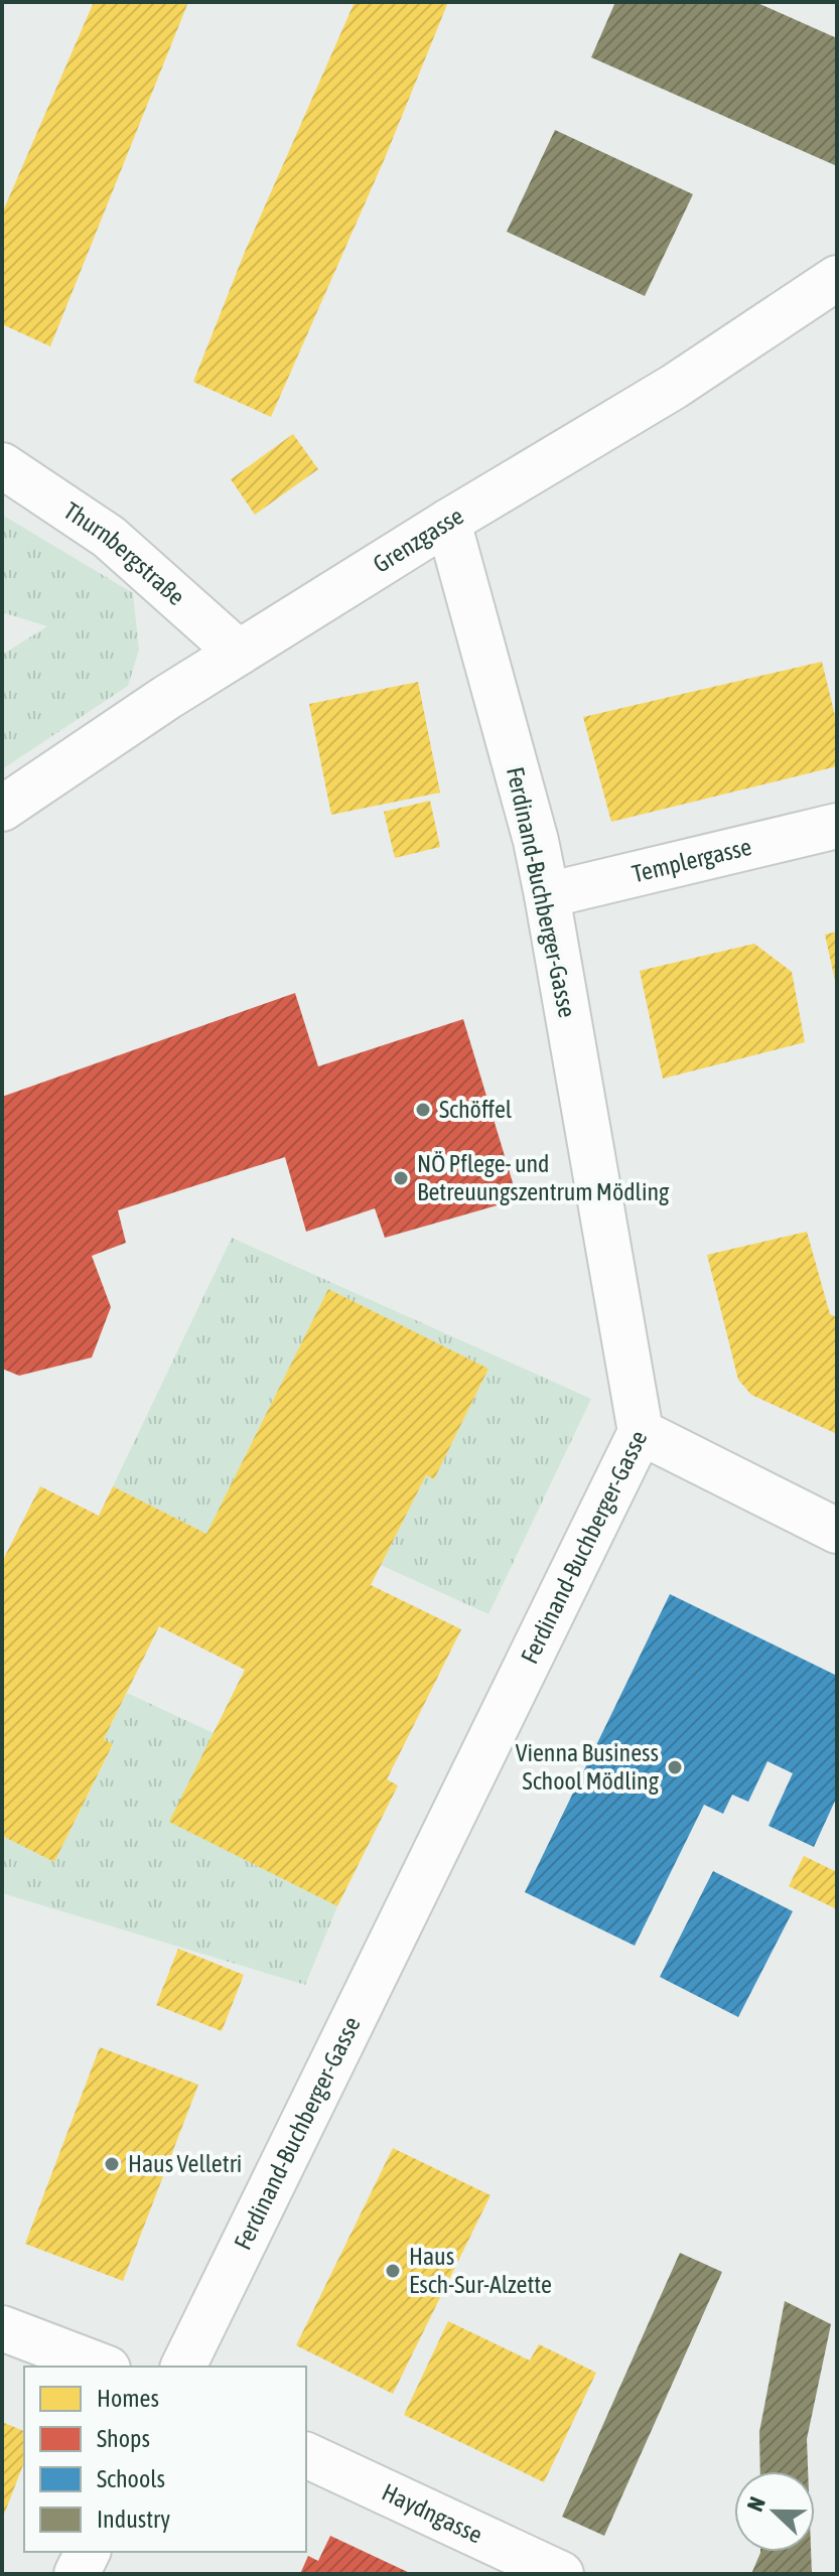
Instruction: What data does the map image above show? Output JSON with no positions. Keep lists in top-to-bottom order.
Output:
{
  "streets": {
    "street": [
      "Grenzgasse",
      "Thurnbergstraße",
      "Templergasse",
      "Ferdinand-Buchberger-Gasse",
      "Haydngasse"
    ]
  },
  "crossings": [
    ["Grenzgasse", "Thurnbergstraße"],
    ["Grenzgasse", "Ferdinand-Buchberger-Gasse"],
    ["Templergasse", "Ferdinand-Buchberger-Gasse"]
  ],
  "places": [
    "Schöffel",
    "NÖ Pflege- und Betreuungszentrum Mödling",
    "Vienna Business School Mödling",
    "Haus Velletri",
    "Haus Esch-Sur-Alzette"
  ],
  "legend": [
    "Homes",
    "Shops",
    "Schools",
    "Industry"
  ],
  "north": "left"
}
